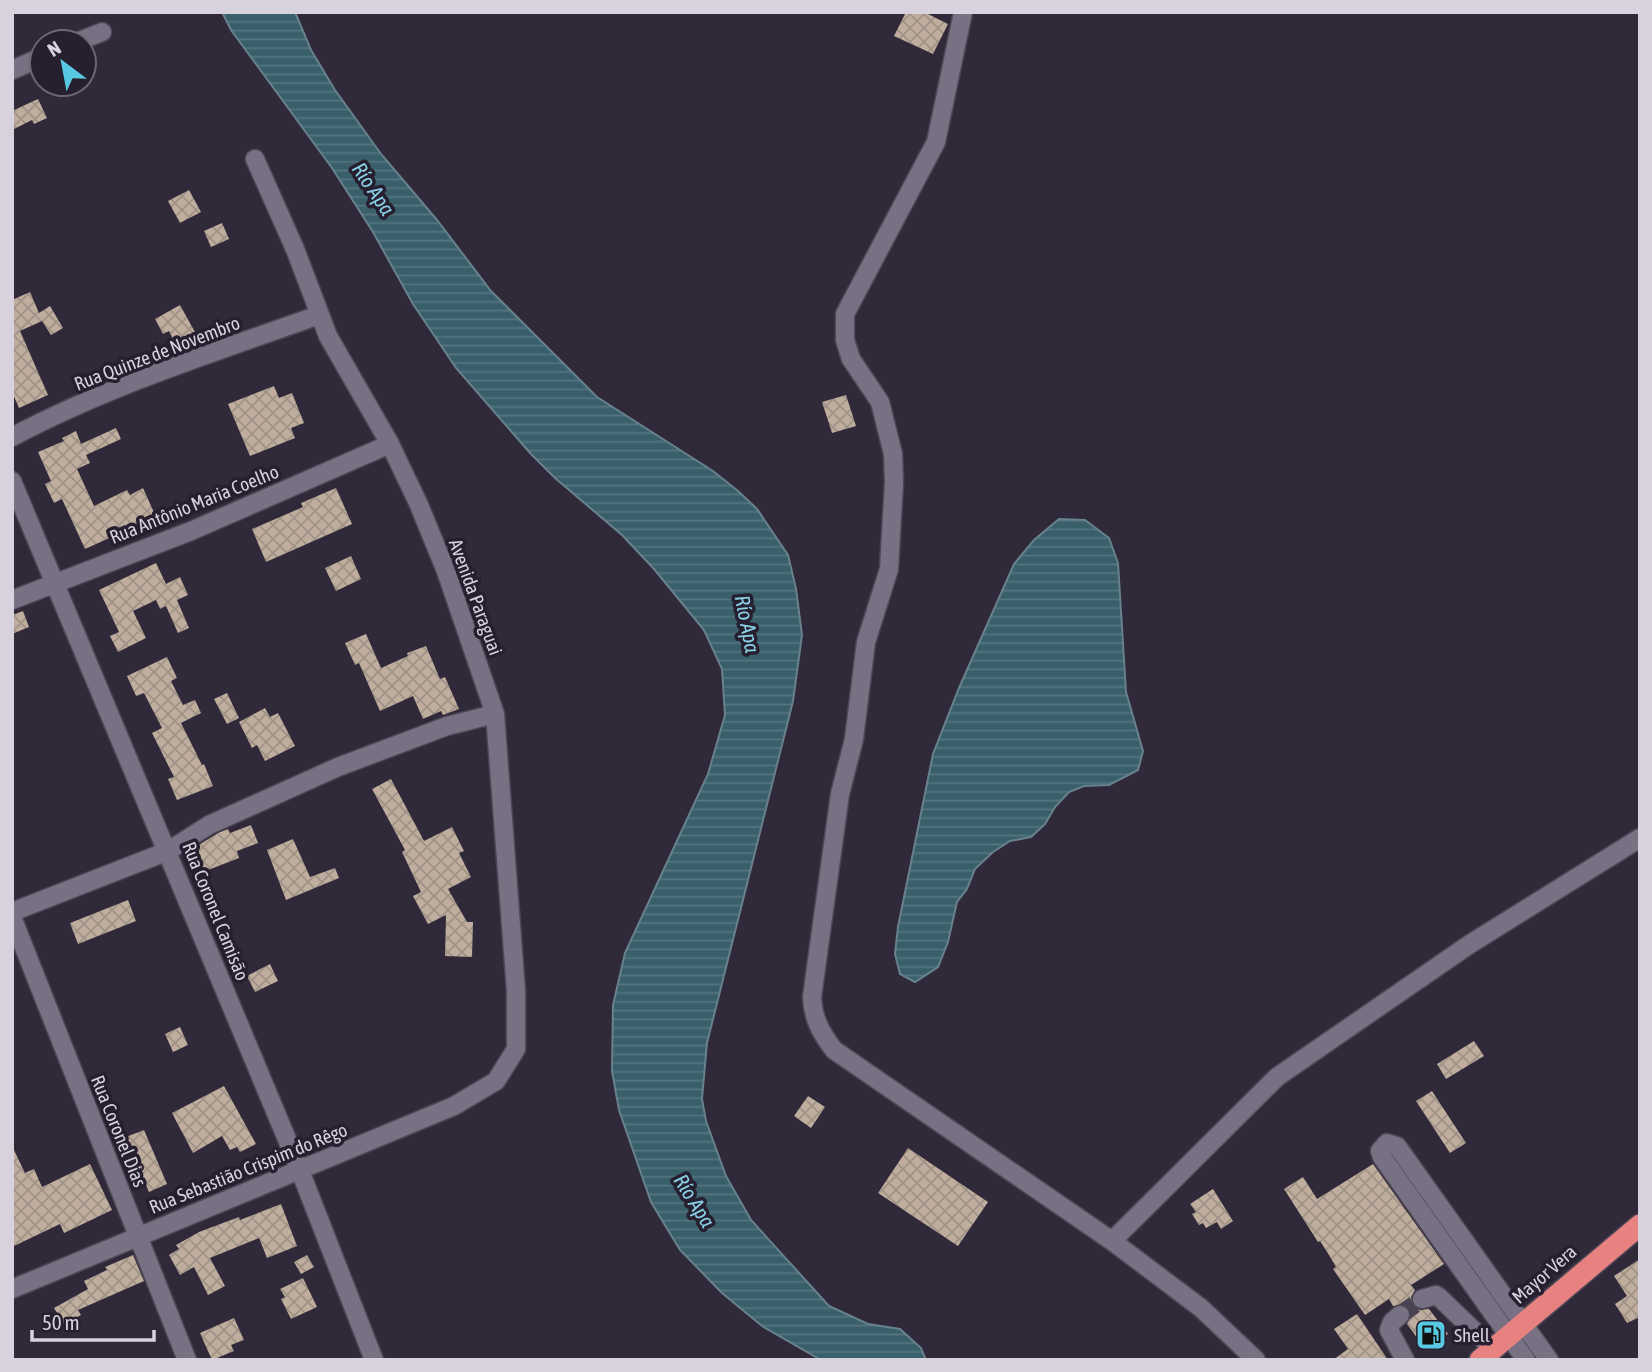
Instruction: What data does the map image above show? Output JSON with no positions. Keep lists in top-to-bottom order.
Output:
{
  "streets": {
    "highway": ["Mayor Vera"],
    "street": [
      "Rua Quinze de Novembro",
      "Rua Antônio Maria Coelho",
      "Avenida Paraguai",
      "Rua Coronel Camisão",
      "Rua Coronel Dias",
      "Rua Sebastião Crispim do Rêgo"
    ]
  },
  "crossings": [
    ["Rua Quinze de Novembro", "Avenida Paraguai"],
    ["Rua Antônio Maria Coelho", "Avenida Paraguai"],
    ["Rua Antônio Maria Coelho", "Rua Coronel Camisão"],
    ["Avenida Paraguai", "Rua Sebastião Crispim do Rêgo"],
    ["Rua Coronel Camisão", "Rua Sebastião Crispim do Rêgo"],
    ["Rua Coronel Dias", "Rua Sebastião Crispim do Rêgo"]
  ],
  "water": ["Río Apa"],
  "places": {
    "fuel station": ["Shell"]
  },
  "scale_bar": "50 m",
  "north": "top left"
}
